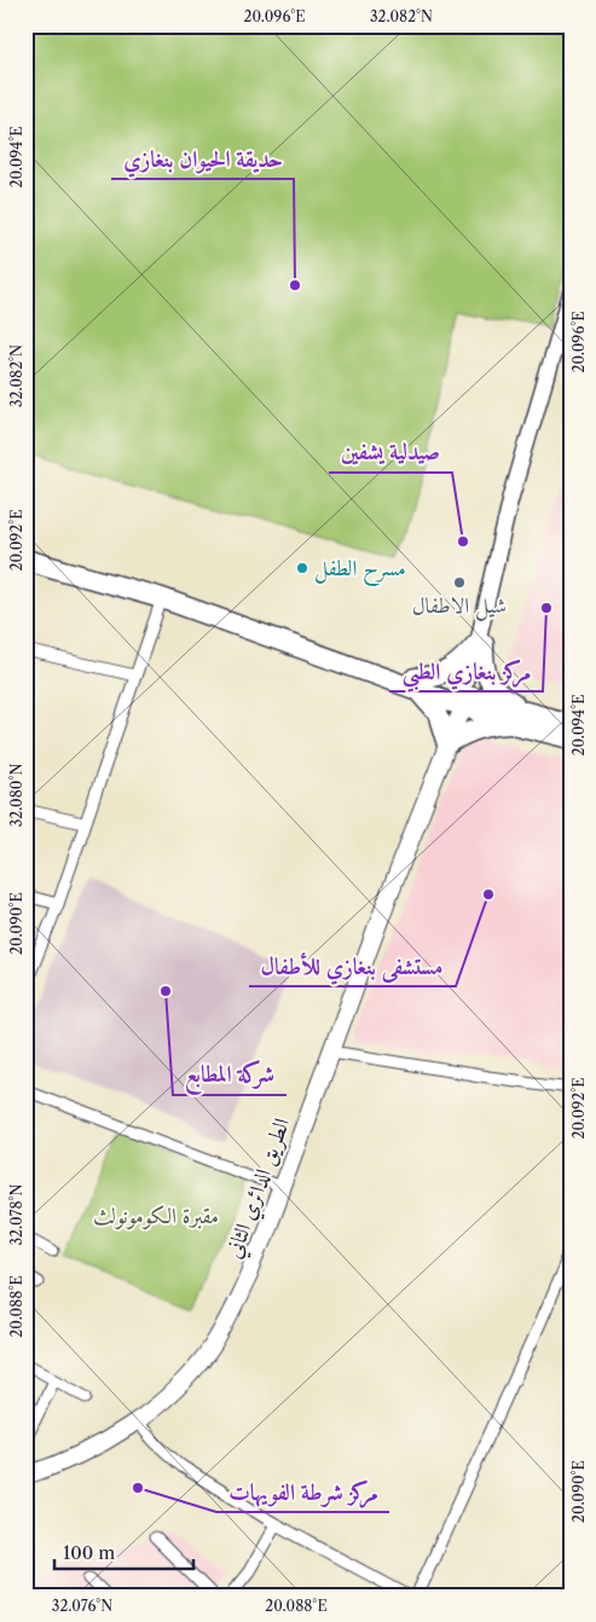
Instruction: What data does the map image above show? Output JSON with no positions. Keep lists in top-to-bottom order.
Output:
{
  "streets": {
    "main road": ["الطريق الدائري الثاني"]
  },
  "parks": ["مقبرة الكومونولث"],
  "places": [
    "حديقة الحيوان بنغازي",
    "صيدلية يشفين",
    "مسرح الطفل",
    "شيل الاطفال",
    "مركز بنغازي الطبي",
    "مستشفى بنغازي للأطفال",
    "شركة المطابع",
    "مركز شرطة الفويهات"
  ],
  "scale_bar": "100 m",
  "coordinates": [
    "20.096°E",
    "32.082°N",
    "20.094°E",
    "20.092°E",
    "32.080°N",
    "20.090°E",
    "32.078°N",
    "20.088°E",
    "32.076°N"
  ]
}
